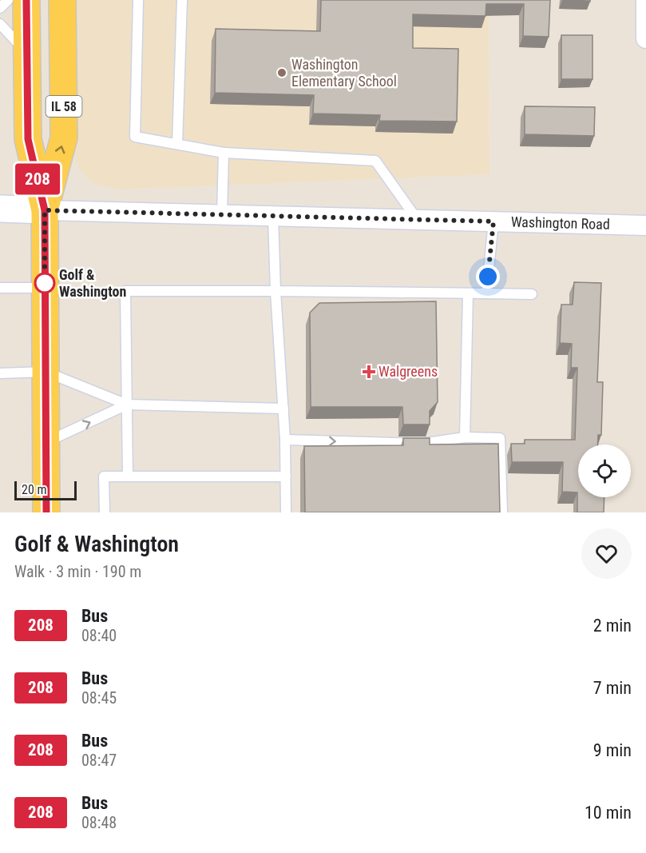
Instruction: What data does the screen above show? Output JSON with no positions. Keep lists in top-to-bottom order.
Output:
{
  "streets": {
    "main road": ["IL 58"],
    "street": ["Washington Road"]
  },
  "crossings": [
    ["IL 58", "Washington Road"]
  ],
  "places": {
    "other": ["Washington Elementary School", "Golf & Washington"],
    "health": ["Walgreens"]
  },
  "lines": ["bus line 208"],
  "scale_bar": "20 m",
  "page": {
    "on_map": "208",
    "scale": "20 m",
    "heading": ["Golf & Washington", "Walk · 3 min · 190 m"],
    "list": [
      {
        "mark": "208",
        "name": "Bus",
        "note": "08:40",
        "value": "2 min"
      },
      {
        "mark": "208",
        "name": "Bus",
        "note": "08:45",
        "value": "7 min"
      },
      {
        "mark": "208",
        "name": "Bus",
        "note": "08:47",
        "value": "9 min"
      },
      {
        "mark": "208",
        "name": "Bus",
        "note": "08:48",
        "value": "10 min"
      }
    ]
  }
}
